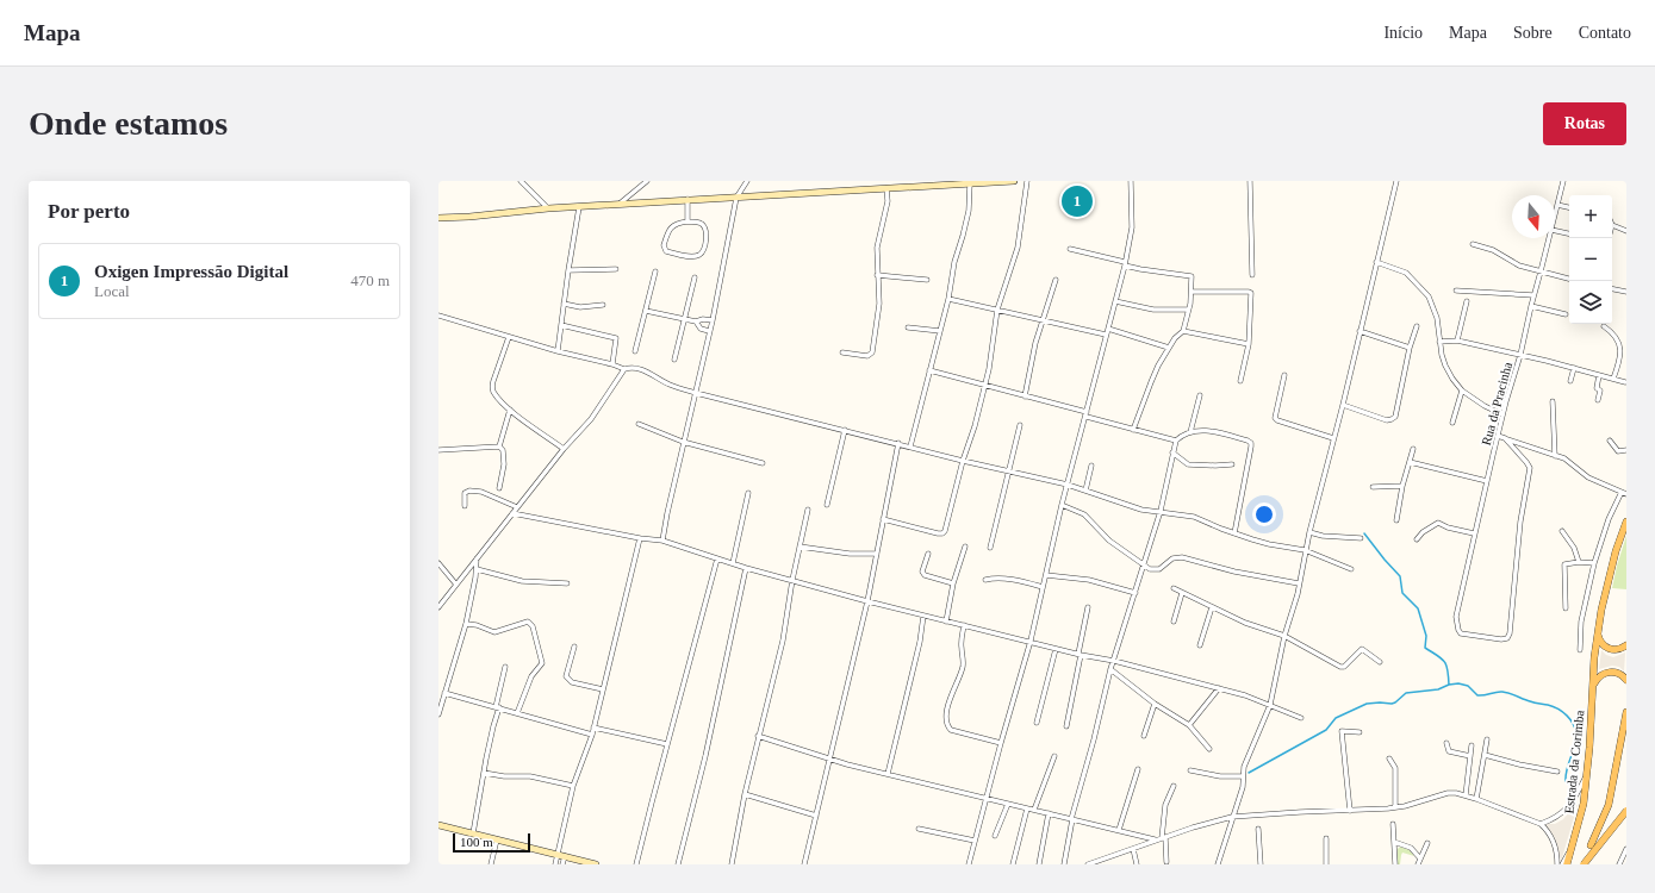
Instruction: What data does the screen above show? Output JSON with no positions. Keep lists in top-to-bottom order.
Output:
{
  "streets": {
    "main road": ["Estrada da Corimba"],
    "street": ["Rua da Pracinha"]
  },
  "scale_bar": "100 m",
  "north": "bottom",
  "page": {
    "header": "Mapa",
    "nav": [
      "Início",
      "Mapa",
      "Sobre",
      "Contato"
    ],
    "buttons": "Rotas",
    "title": "Onde estamos",
    "heading": "Por perto",
    "pins": "1",
    "map_buttons": ["+", "−"],
    "list": [
      {
        "mark": "1",
        "name": "Oxigen Impressão Digital",
        "note": "Local",
        "value": "470 m"
      }
    ],
    "scale": "100 m"
  }
}
